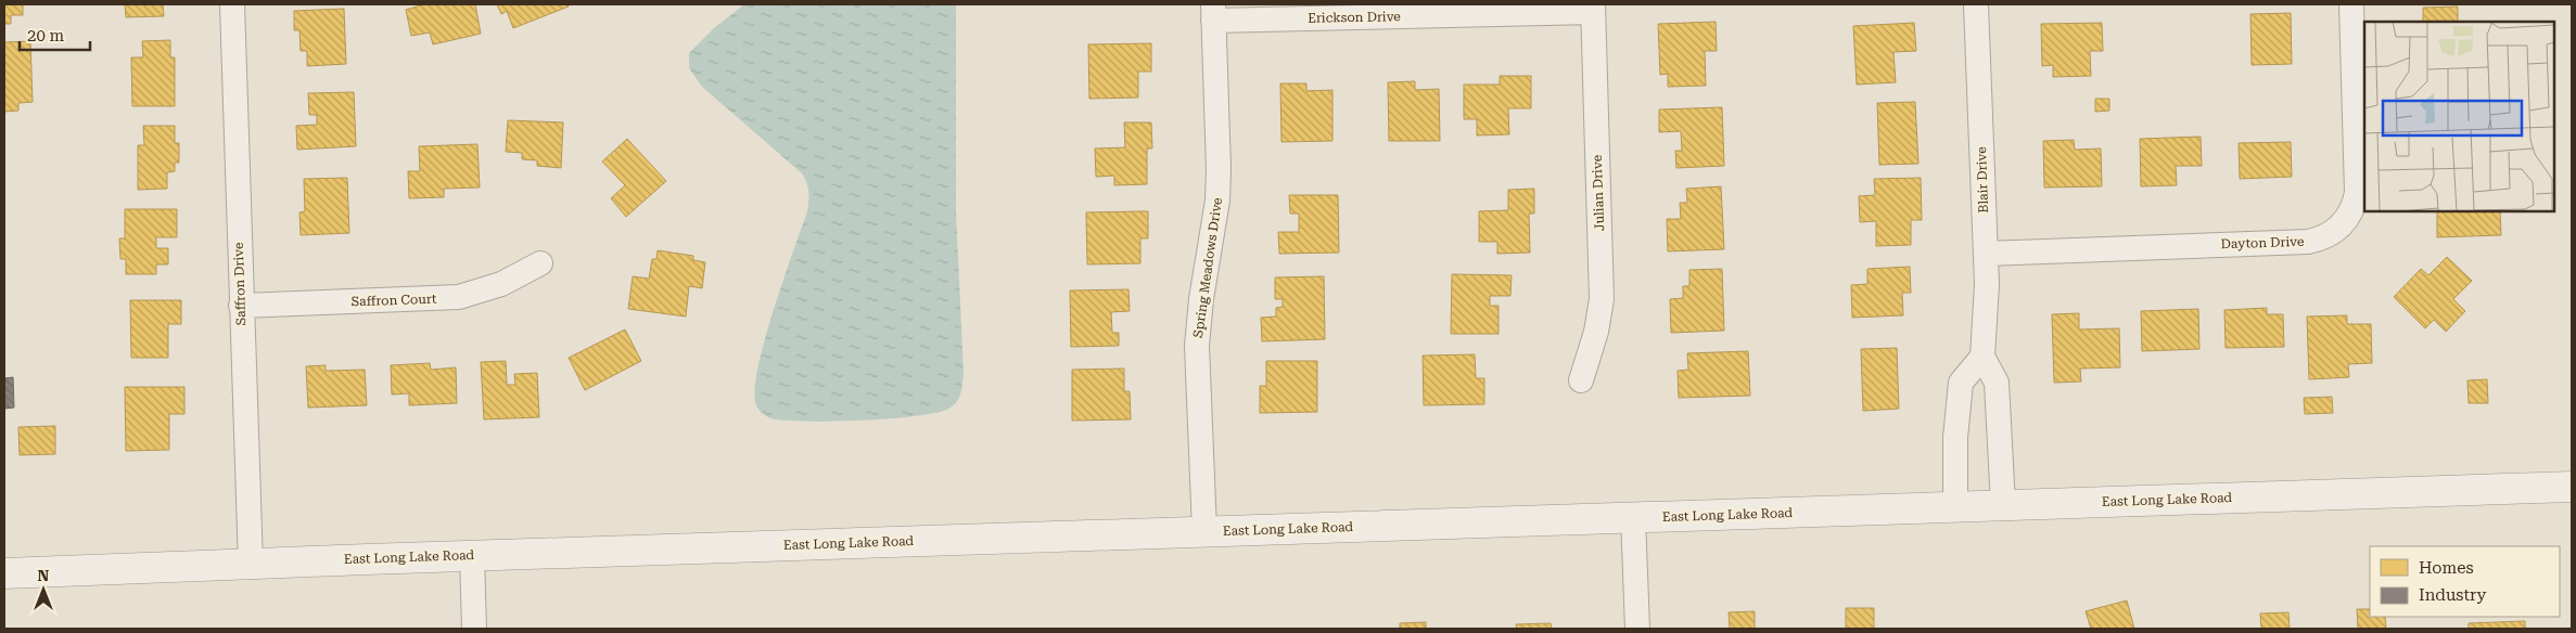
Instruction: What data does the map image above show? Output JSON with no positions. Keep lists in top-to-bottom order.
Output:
{
  "streets": {
    "main road": ["East Long Lake Road"],
    "street": [
      "Erickson Drive",
      "Blair Drive",
      "Julian Drive",
      "Dayton Drive",
      "Spring Meadows Drive",
      "Saffron Drive",
      "Saffron Court"
    ]
  },
  "crossings": [
    ["Erickson Drive", "Julian Drive"],
    ["Erickson Drive", "Spring Meadows Drive"],
    ["Blair Drive", "Dayton Drive"],
    ["Blair Drive", "East Long Lake Road"],
    ["Spring Meadows Drive", "East Long Lake Road"],
    ["Saffron Drive", "Saffron Court"],
    ["Saffron Drive", "East Long Lake Road"]
  ],
  "legend": ["Homes", "Industry"],
  "scale_bar": "20 m",
  "north": "top"
}
